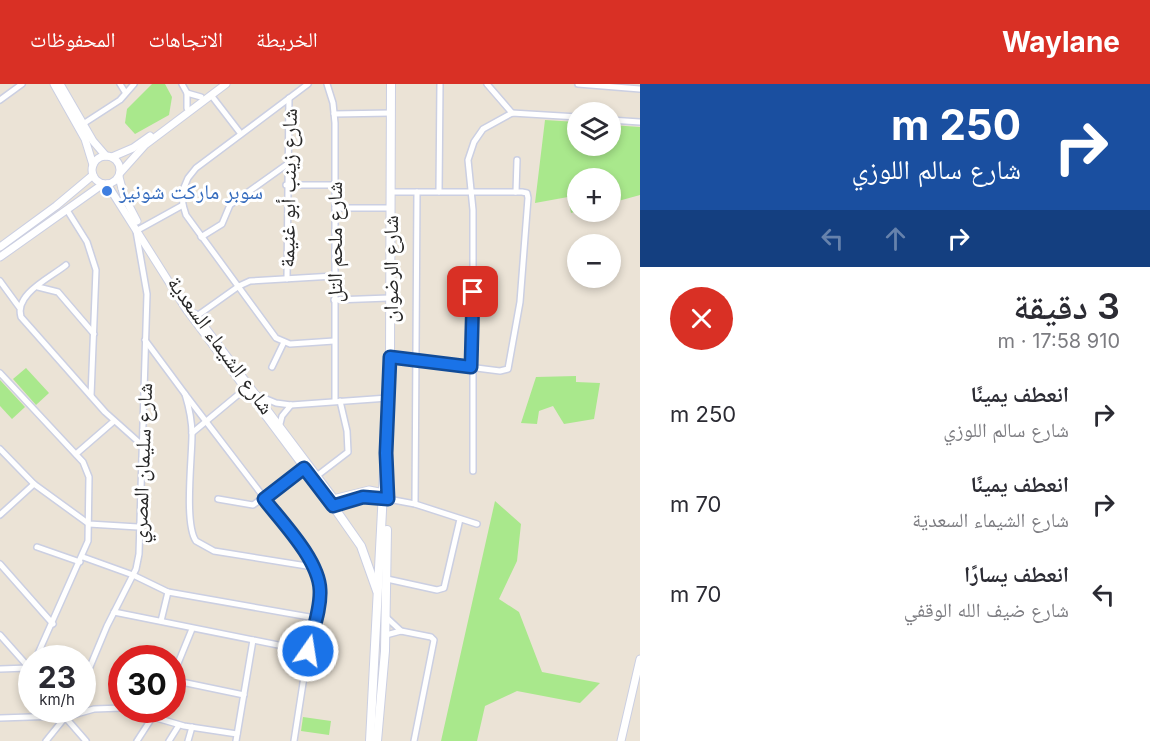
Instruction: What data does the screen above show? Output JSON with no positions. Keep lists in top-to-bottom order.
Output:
{
  "streets": {
    "main road": ["شارع الرضوان"],
    "street": [
      "شارع زينب أبو غنيمة",
      "شارع ملحم التل",
      "شارع الشيماء السعدية",
      "شارع سليمان المصري"
    ]
  },
  "crossings": [
    ["شارع ملحم التل", "شارع الشيماء السعدية"],
    ["شارع الشيماء السعدية", "شارع سليمان المصري"]
  ],
  "places": ["سوبر ماركت شونيز"],
  "page": {
    "header": "Waylane",
    "nav": ["الخريطة", "الاتجاهات", "المحفوظات"],
    "turn": ["250 m", "شارع سالم اللوزي"],
    "map_buttons": ["+", "−"],
    "heading": ["3 دقيقة", "910 m · 17:58"],
    "list": [
      {
        "name": "انعطف يمينًا",
        "note": "شارع سالم اللوزي",
        "value": "250 m"
      },
      {
        "name": "انعطف يمينًا",
        "note": "شارع الشيماء السعدية",
        "value": "70 m"
      },
      {
        "name": "انعطف يسارًا",
        "note": "شارع ضيف الله الوقفي",
        "value": "70 m"
      }
    ],
    "speed": "23 km/h",
    "limit": "30"
  }
}
